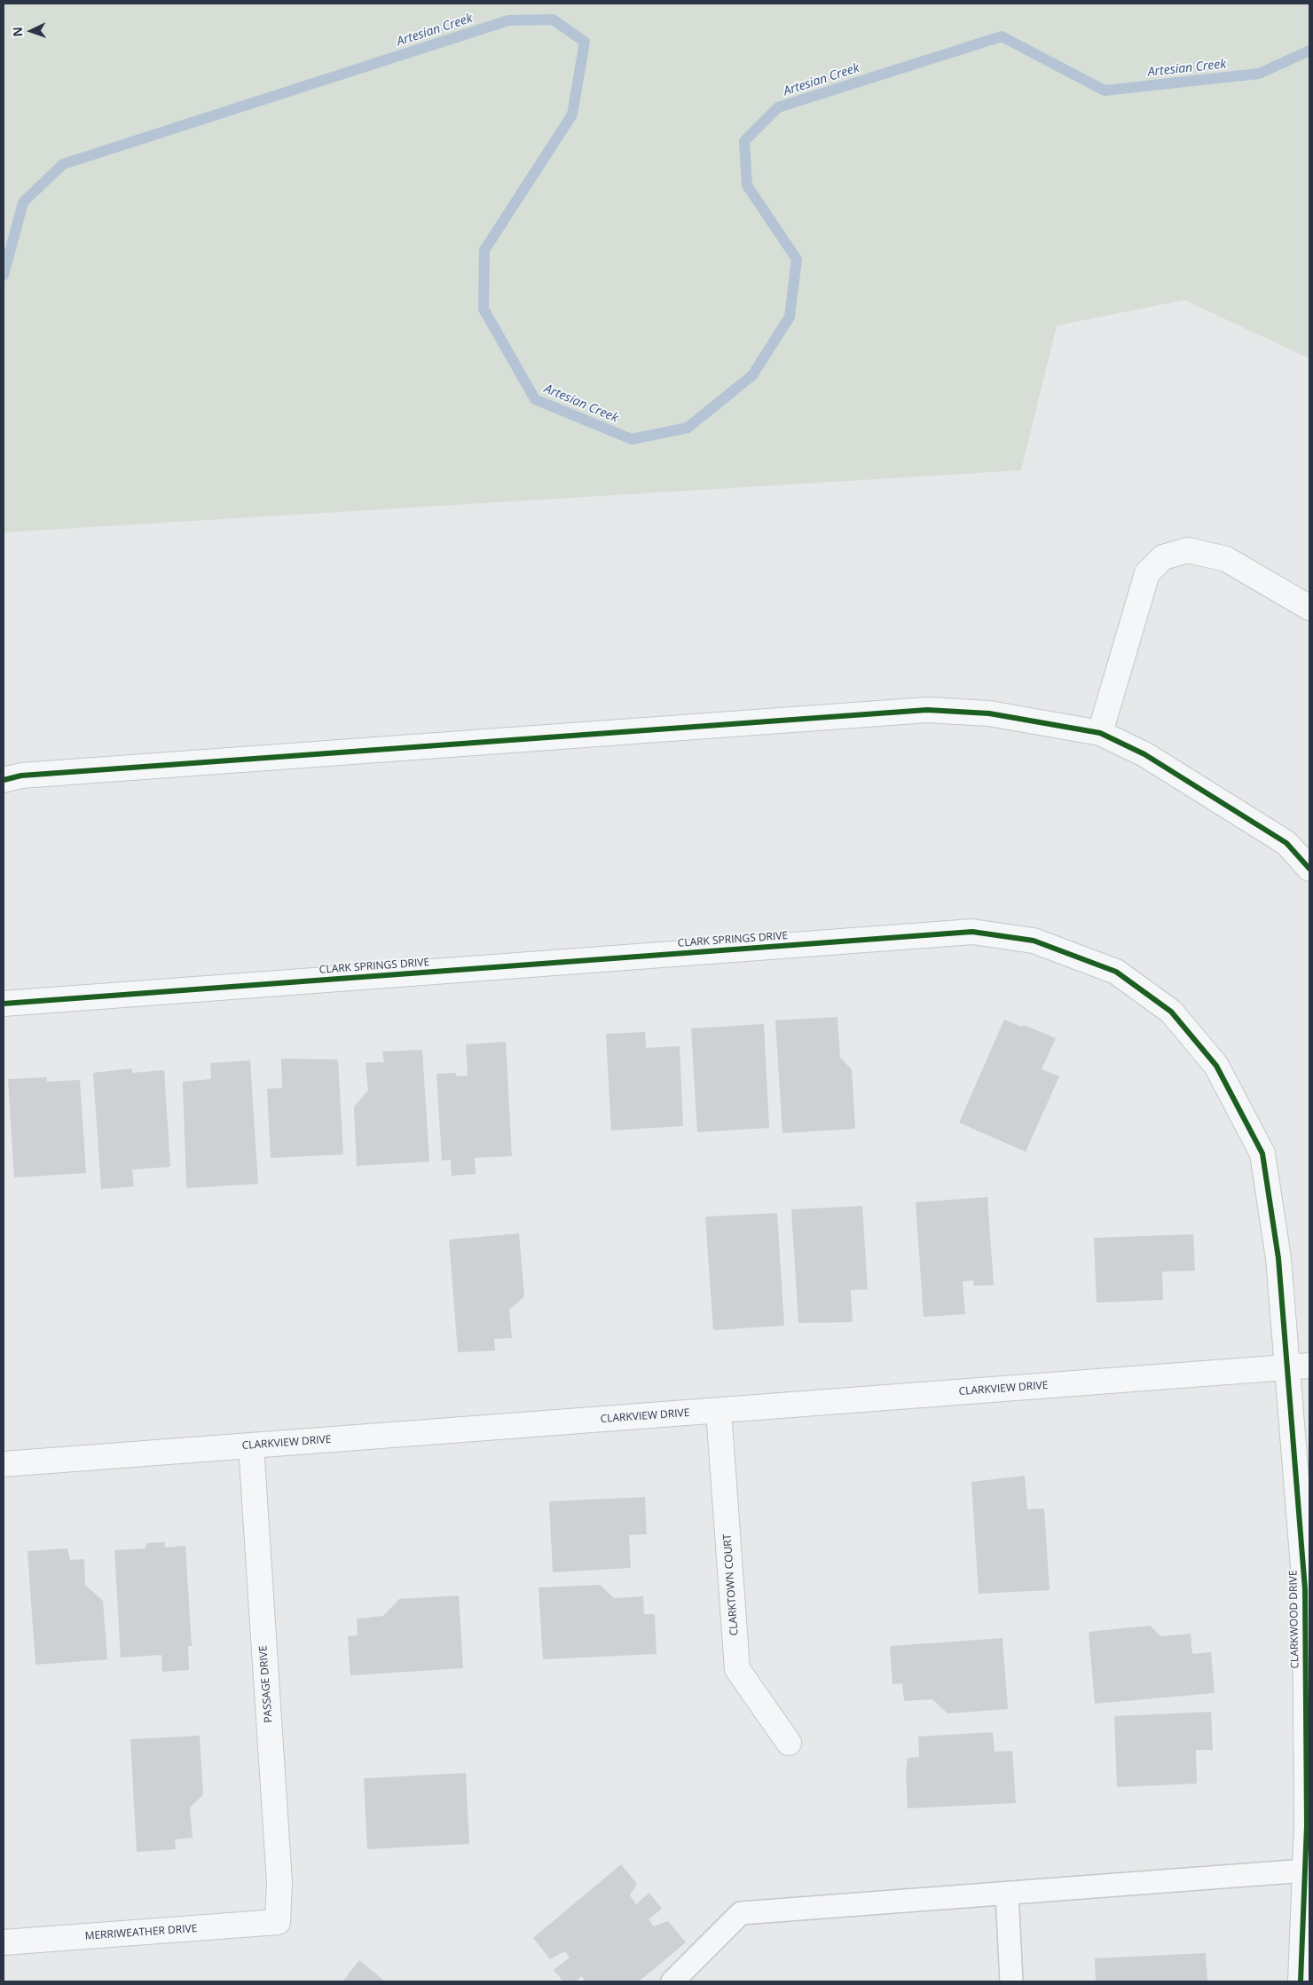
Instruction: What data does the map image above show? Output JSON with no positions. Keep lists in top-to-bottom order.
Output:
{
  "streets": {
    "street": [
      "CLARK SPRINGS DRIVE",
      "CLARKVIEW DRIVE",
      "CLARKTOWN COURT",
      "CLARKWOOD DRIVE",
      "PASSAGE DRIVE",
      "MERRIWEATHER DRIVE"
    ]
  },
  "crossings": [
    ["CLARK SPRINGS DRIVE", "CLARKWOOD DRIVE"],
    ["CLARKVIEW DRIVE", "CLARKTOWN COURT"],
    ["CLARKVIEW DRIVE", "CLARKWOOD DRIVE"],
    ["CLARKVIEW DRIVE", "PASSAGE DRIVE"],
    ["PASSAGE DRIVE", "MERRIWEATHER DRIVE"]
  ],
  "water": ["Artesian Creek"],
  "north": "left"
}
